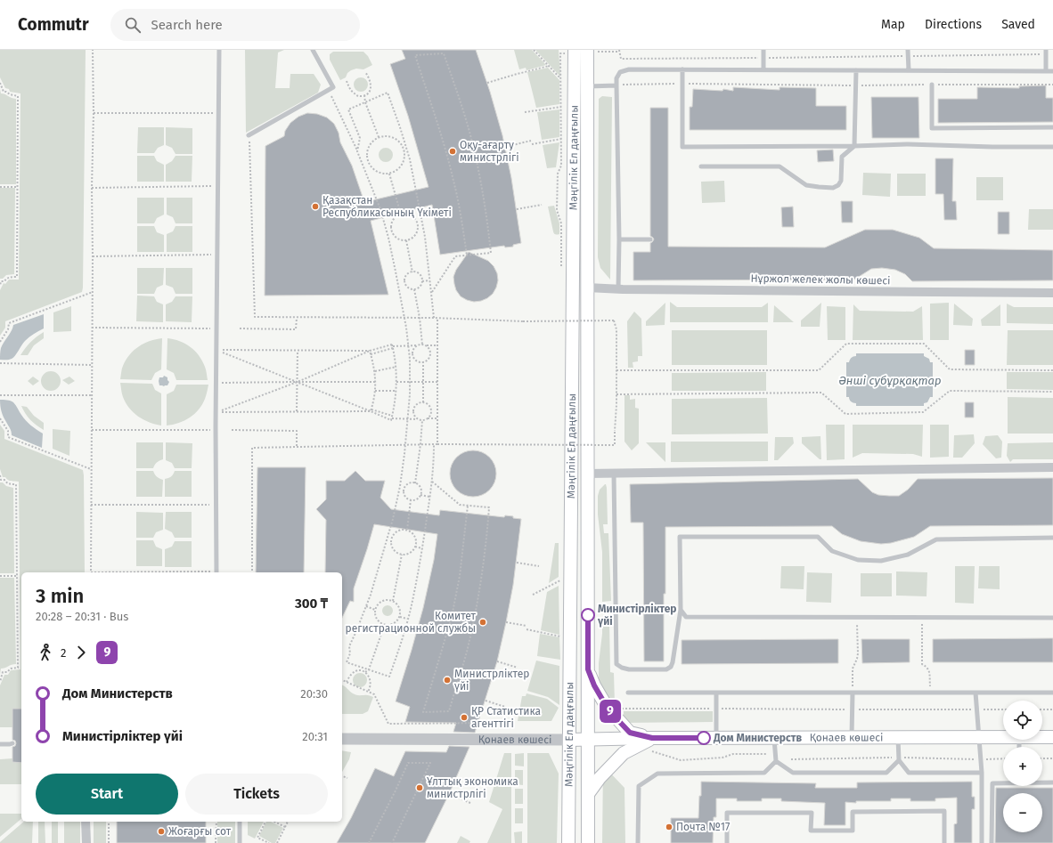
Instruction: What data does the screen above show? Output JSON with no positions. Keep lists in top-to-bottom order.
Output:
{
  "streets": {
    "main road": ["Мәңгілік Ел даңғылы", "Қонаев көшесі"],
    "street": ["Нұржол желек жолы көшесі"]
  },
  "crossings": [
    ["Мәңгілік Ел даңғылы", "Нұржол желек жолы көшесі"],
    ["Мәңгілік Ел даңғылы", "Қонаев көшесі"]
  ],
  "water": ["Әнші субұрқақтар"],
  "places": [
    "Оқу-ағарту министрлігі",
    "Қазақстан Республикасының Үкіметі",
    "Министірліктер үйі",
    "Комитет регистрационной службы",
    "Министрліктер үйі",
    "ҚР Статистика агенттігі",
    "Дом Министерств",
    "Ұлттық экономика министрлігі",
    "Почта №17",
    "Жоғарғы сот"
  ],
  "lines": ["bus line 9"],
  "page": {
    "header": "Commutr",
    "search": "Search here",
    "nav": ["Map", "Directions", "Saved"],
    "on_map": "9",
    "heading": ["3 min", "20:28 – 20:31 · Bus", "300 ₸"],
    "legs": ["2", "9"],
    "list": [
      {
        "name": "Дом Министерств",
        "value": "20:30"
      },
      {
        "name": "Министірліктер үйі",
        "value": "20:31"
      }
    ],
    "map_buttons": ["+", "−"],
    "buttons": ["Start", "Tickets"]
  }
}
